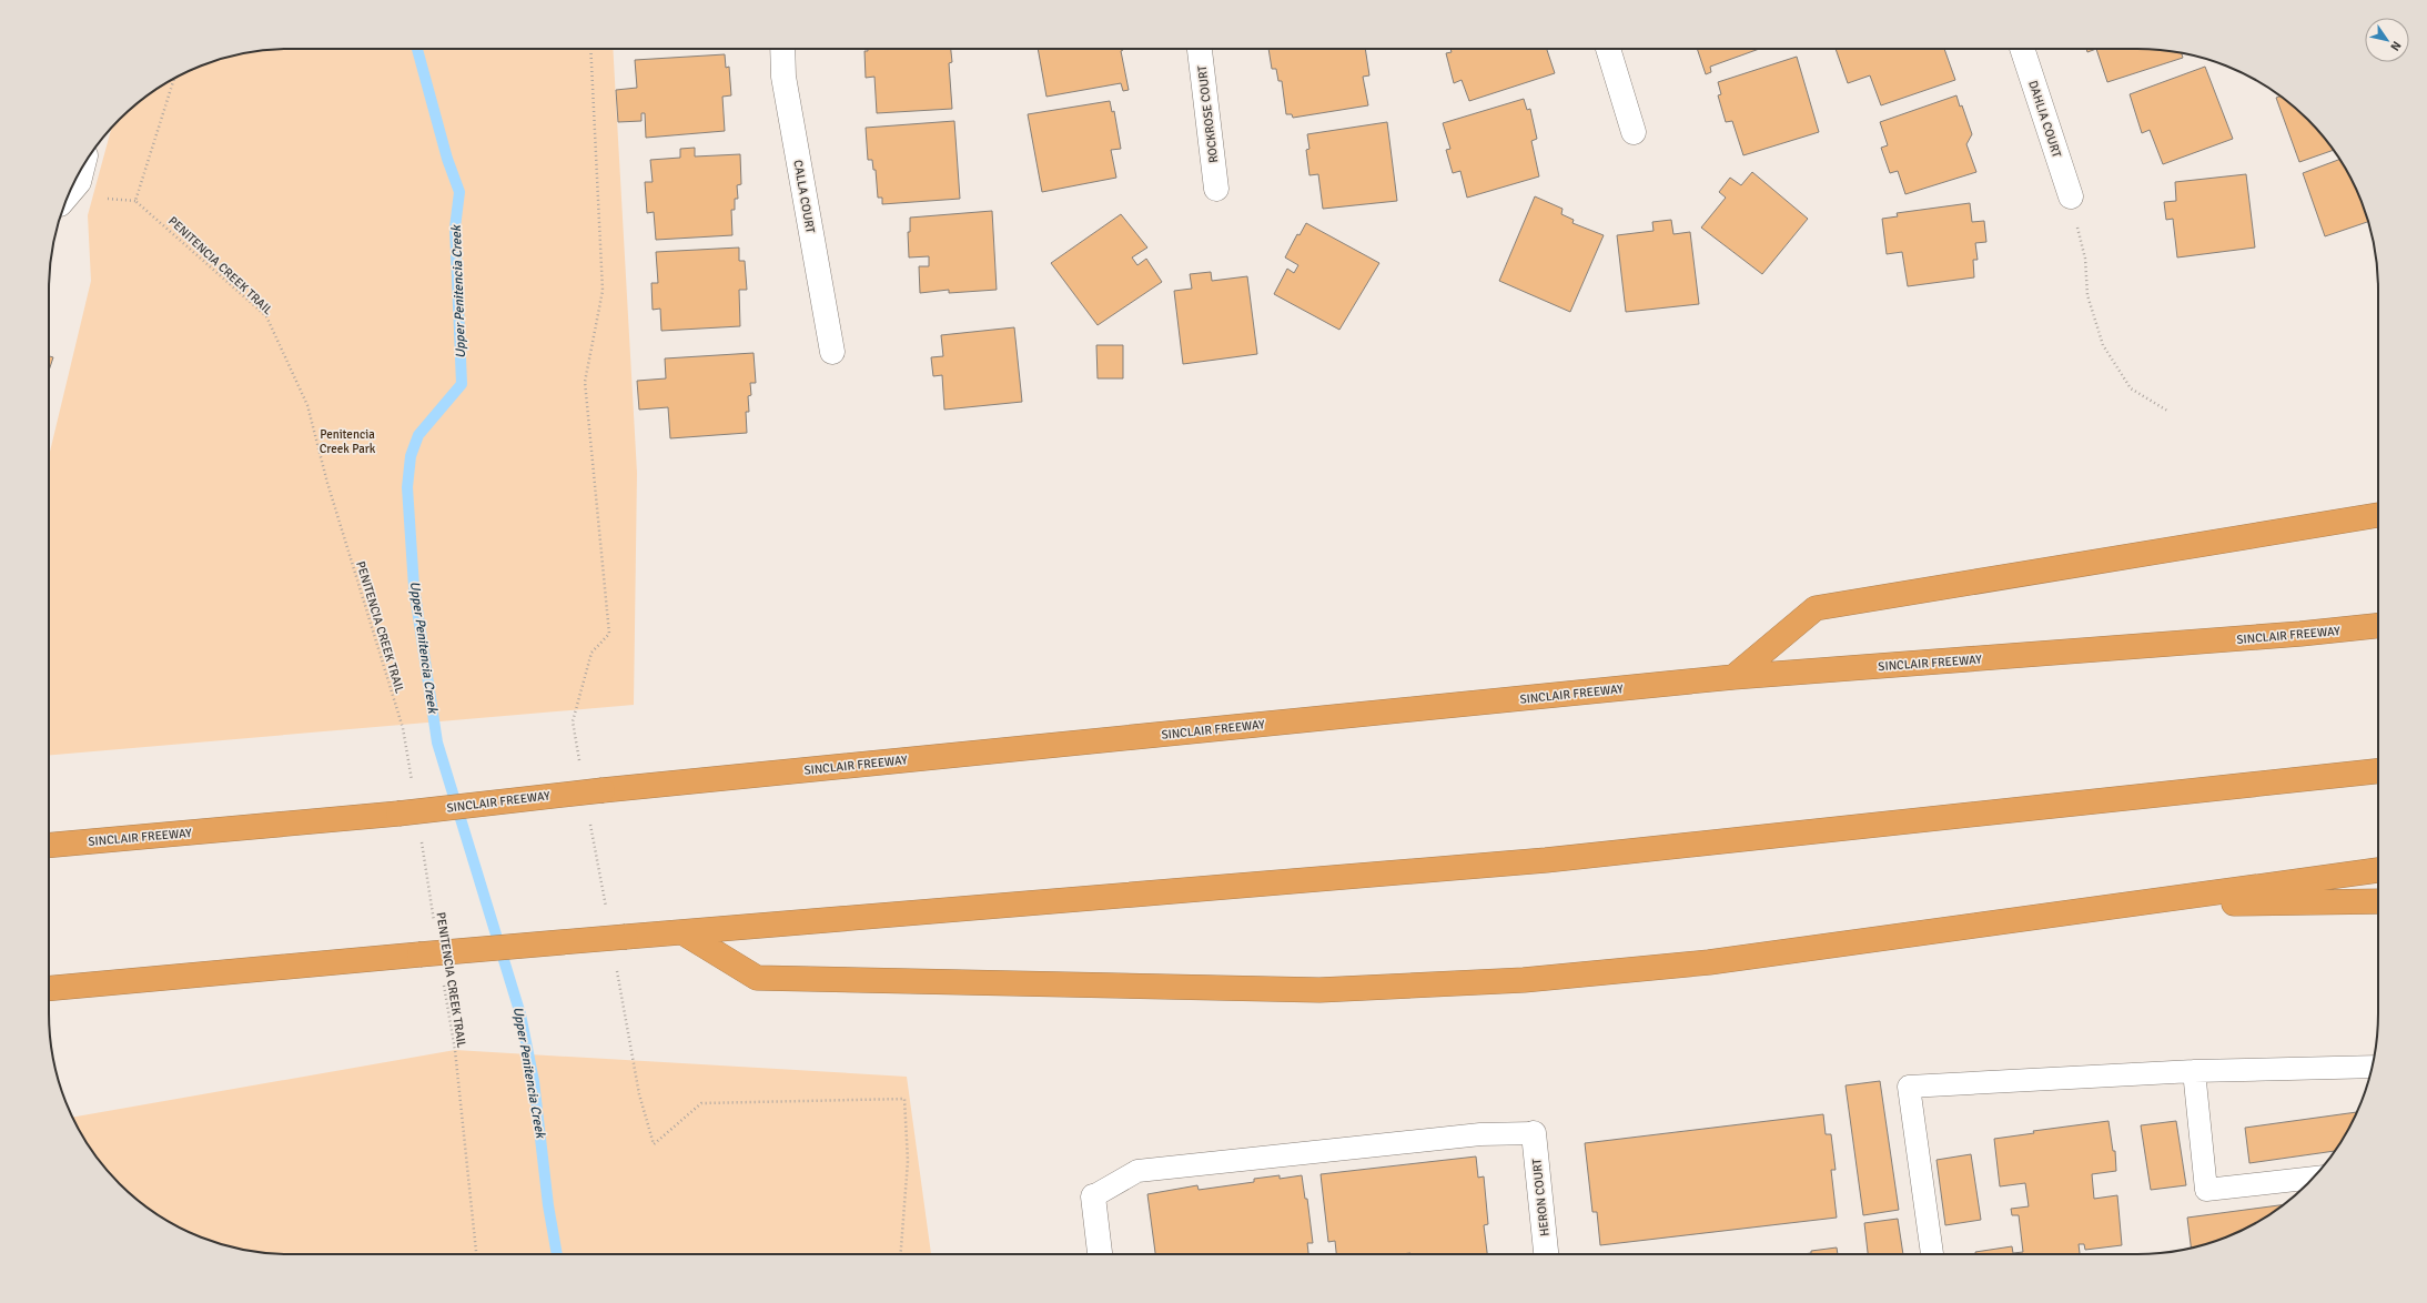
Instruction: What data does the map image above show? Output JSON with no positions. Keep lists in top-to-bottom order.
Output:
{
  "streets": {
    "highway": ["SINCLAIR FREEWAY"],
    "street": [
      "ROCKROSE COURT",
      "DAHLIA COURT",
      "CALLA COURT",
      "HERON COURT"
    ],
    "path": ["PENITENCIA CREEK TRAIL"]
  },
  "water": ["Upper Penitencia Creek"],
  "parks": ["Penitencia Creek Park"],
  "north": "bottom right"
}
